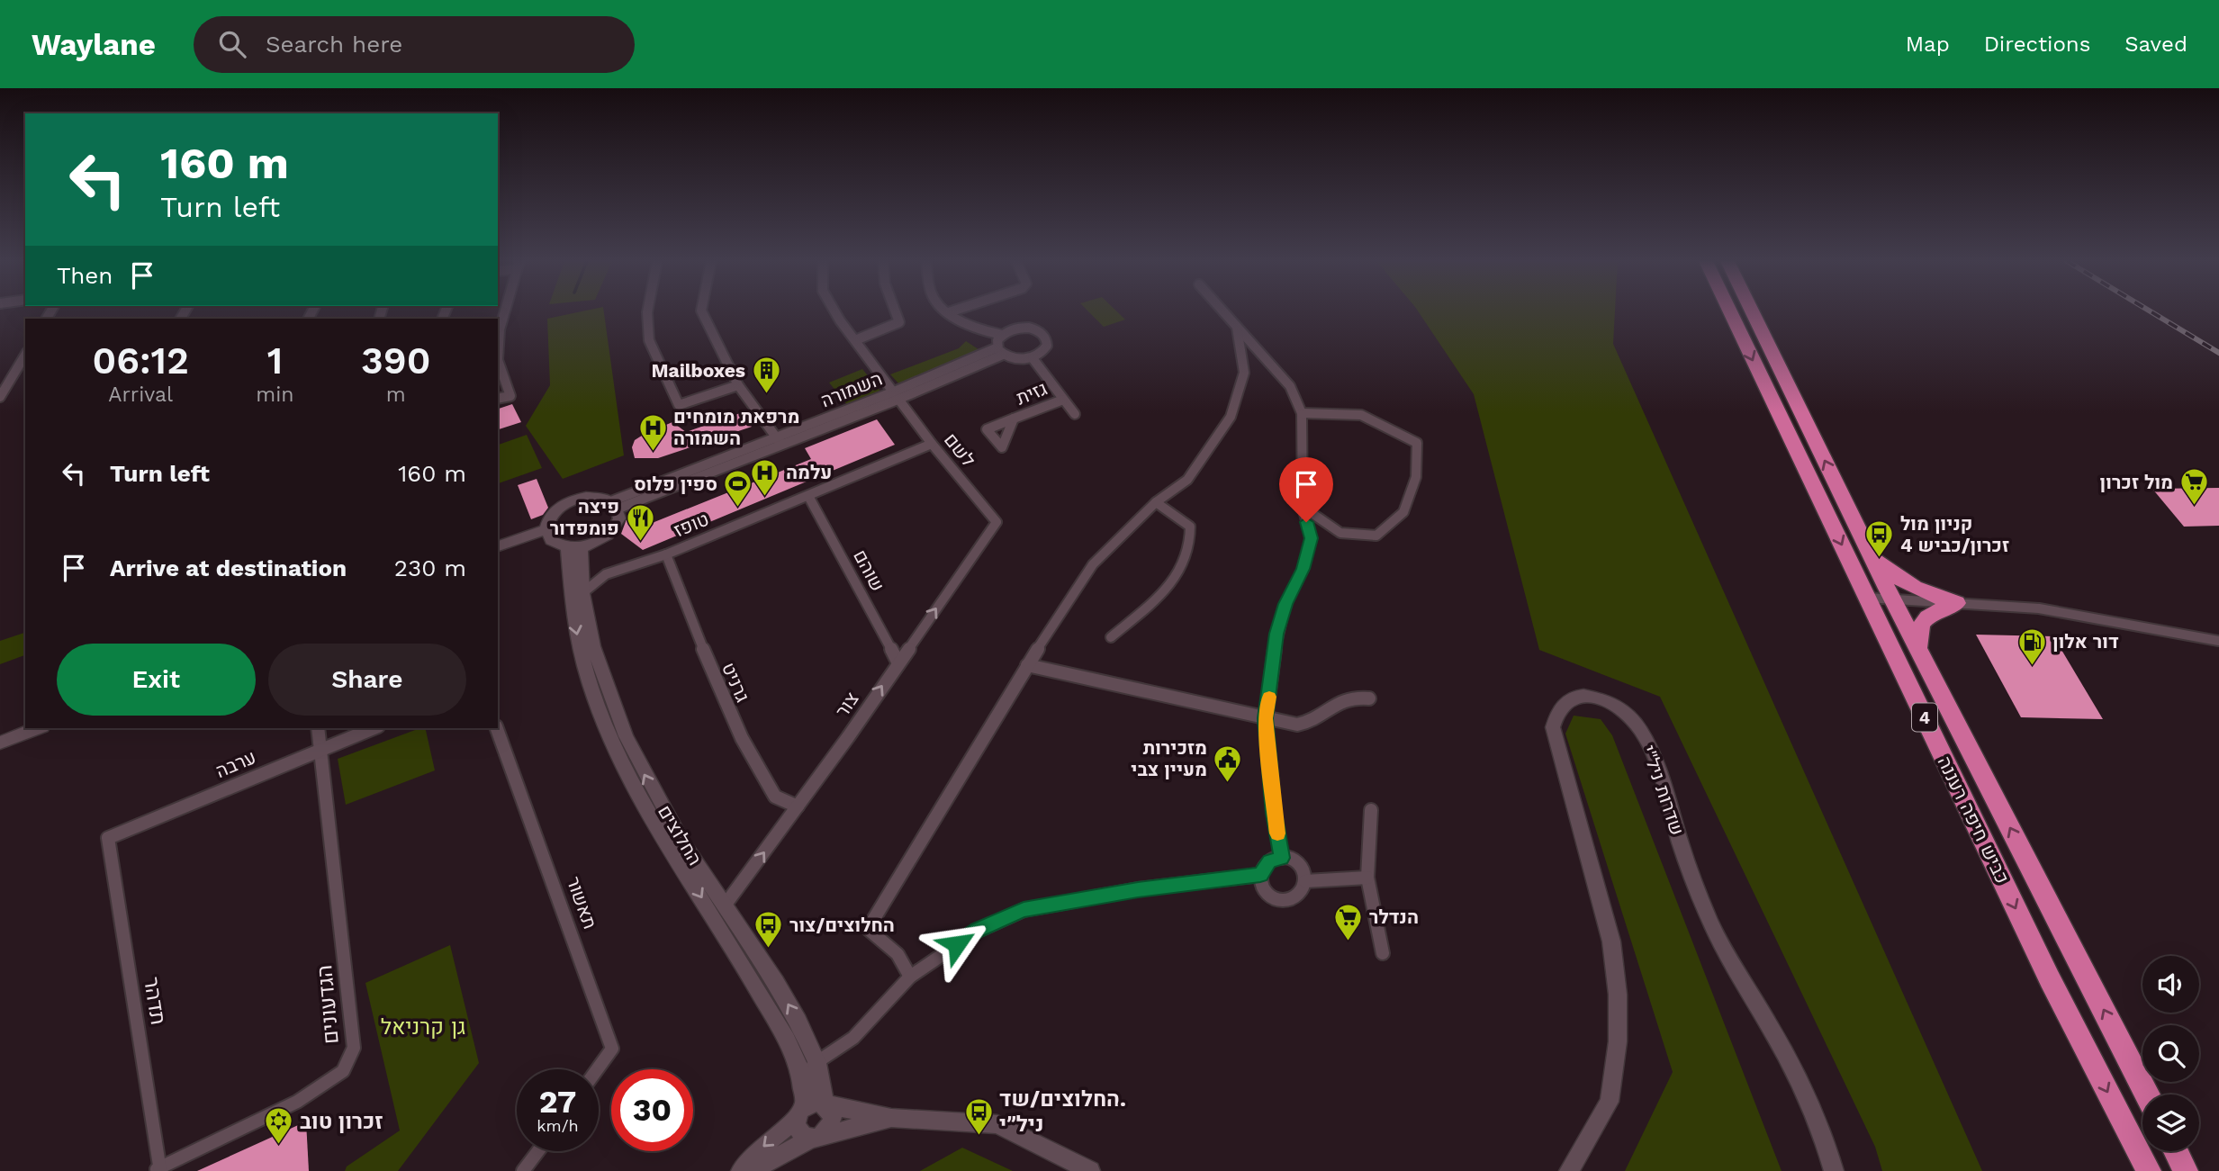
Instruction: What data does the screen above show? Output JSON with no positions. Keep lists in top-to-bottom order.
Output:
{
  "streets": {
    "highway": ["4", "כביש חיפה רעננה"],
    "street": [
      "השמורה",
      "גזית",
      "לשם",
      "טופז",
      "שוהם",
      "גרניט",
      "צור",
      "ערבה",
      "שדרות ניל\"י",
      "החלוצים",
      "תאשור",
      "תדהר",
      "הגדעונים"
    ]
  },
  "crossings": [
    ["השמורה", "גזית"],
    ["השמורה", "לשם"],
    ["השמורה", "החלוצים"],
    ["לשם", "טופז"],
    ["לשם", "צור"],
    ["טופז", "שוהם"],
    ["טופז", "גרניט"],
    ["טופז", "החלוצים"],
    ["שוהם", "צור"],
    ["גרניט", "צור"],
    ["צור", "החלוצים"],
    ["ערבה", "תדהר"],
    ["ערבה", "הגדעונים"],
    ["תדהר", "הגדעונים"]
  ],
  "one_way": ["צור"],
  "parks": ["גן קרניאל"],
  "places": {
    "building": ["Mailboxes"],
    "hospital": ["מרפאת מומחים השמורה", "עלמה"],
    "supermarket": ["מול זכרון", "הנדלר"],
    "sports": ["ספין פלוס"],
    "restaurant": ["פיצה פומפדור"],
    "bus stop": ["קניון מול זכרון/כביש 4", "החלוצים/צור", "החלוצים/שד. ניל״י"],
    "fuel station": ["דור אלון"],
    "public building": ["מזכירות מעיין צבי"],
    "synagogue": ["זכרון טוב"]
  },
  "page": {
    "header": "Waylane",
    "search": "Search here",
    "nav": ["Map", "Directions", "Saved"],
    "turn": ["160 m", "Turn left"],
    "then": "Then",
    "eta": [
      "06:12",
      "Arrival",
      "1",
      "min",
      "390",
      "m"
    ],
    "list": [
      {
        "name": "Turn left",
        "value": "160 m"
      },
      {
        "name": "Arrive at destination",
        "value": "230 m"
      }
    ],
    "buttons": ["Exit", "Share"],
    "speed": "27 km/h",
    "limit": "30"
  }
}
